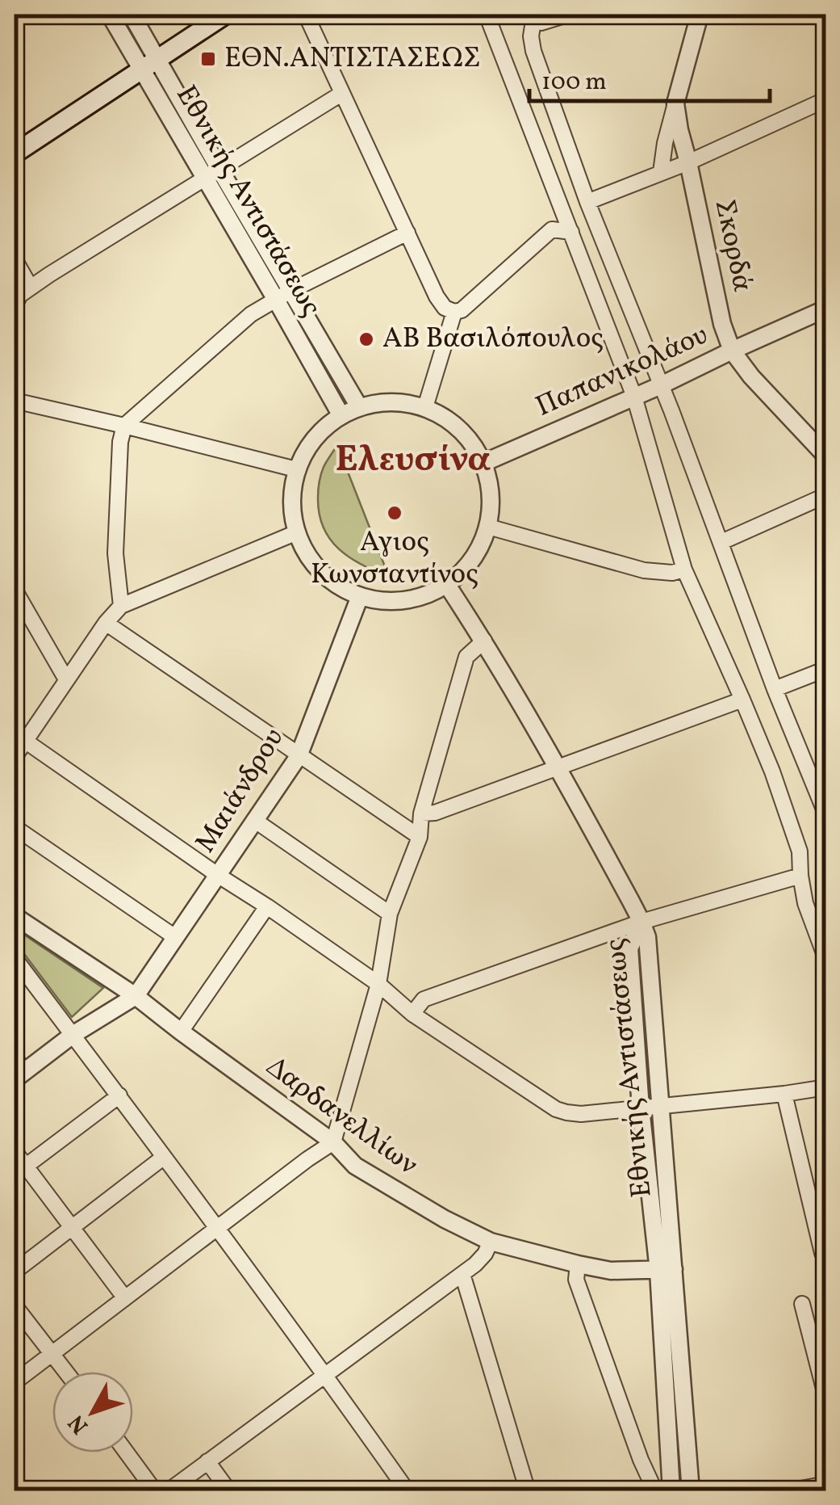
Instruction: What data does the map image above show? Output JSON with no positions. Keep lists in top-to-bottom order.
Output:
{
  "streets": {
    "street": [
      "Εθνικής Αντιστάσεως",
      "Σκορδά",
      "Παπανικολάου",
      "Μαιάνδρου",
      "Δαρδανελλίων"
    ]
  },
  "crossings": [
    ["Εθνικής Αντιστάσεως", "Παπανικολάου"],
    ["Εθνικής Αντιστάσεως", "Μαιάνδρου"],
    ["Εθνικής Αντιστάσεως", "Δαρδανελλίων"],
    ["Σκορδά", "Παπανικολάου"],
    ["Παπανικολάου", "Μαιάνδρου"],
    ["Μαιάνδρου", "Δαρδανελλίων"]
  ],
  "districts": ["Ελευσίνα"],
  "places": {
    "transit": ["ΕΘΝ.ΑΝΤΙΣΤΑΣΕΩΣ"],
    "other": ["ΑΒ Βασιλόπουλος", "Αγιος Κωνσταντίνος"]
  },
  "scale_bar": "100 m",
  "north": "bottom left"
}
